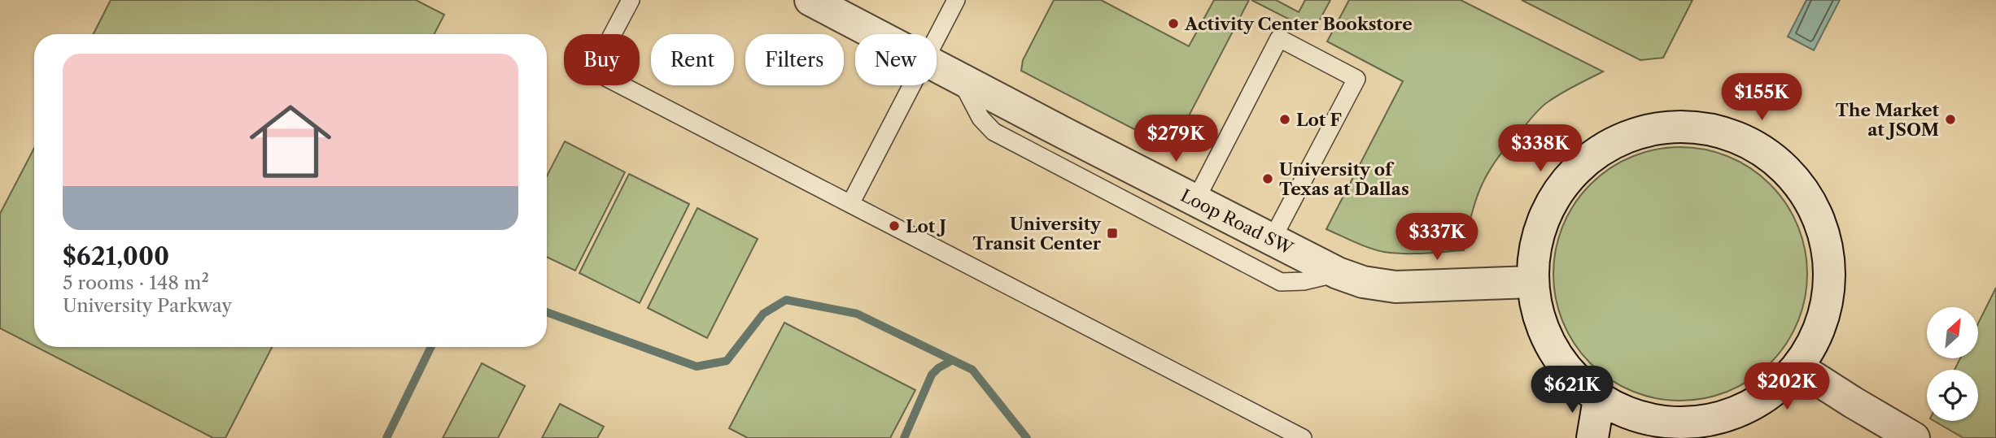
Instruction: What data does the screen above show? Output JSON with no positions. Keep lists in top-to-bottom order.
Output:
{
  "streets": {
    "street": ["Loop Road SW"]
  },
  "places": {
    "other": [
      "Activity Center Bookstore",
      "Lot F",
      "The Market at JSOM",
      "University of Texas at Dallas",
      "Lot J"
    ],
    "transit": ["University Transit Center"]
  },
  "north": "top right",
  "page": {
    "chip": [
      "Buy",
      "Rent",
      "Filters",
      "New"
    ],
    "list": [
      {
        "name": "$621,000",
        "note": "5 rooms · 148 m² · University Parkway"
      }
    ],
    "price": [
      "$155K",
      "$279K",
      "$338K",
      "$337K",
      "$202K",
      "$621K"
    ]
  }
}
